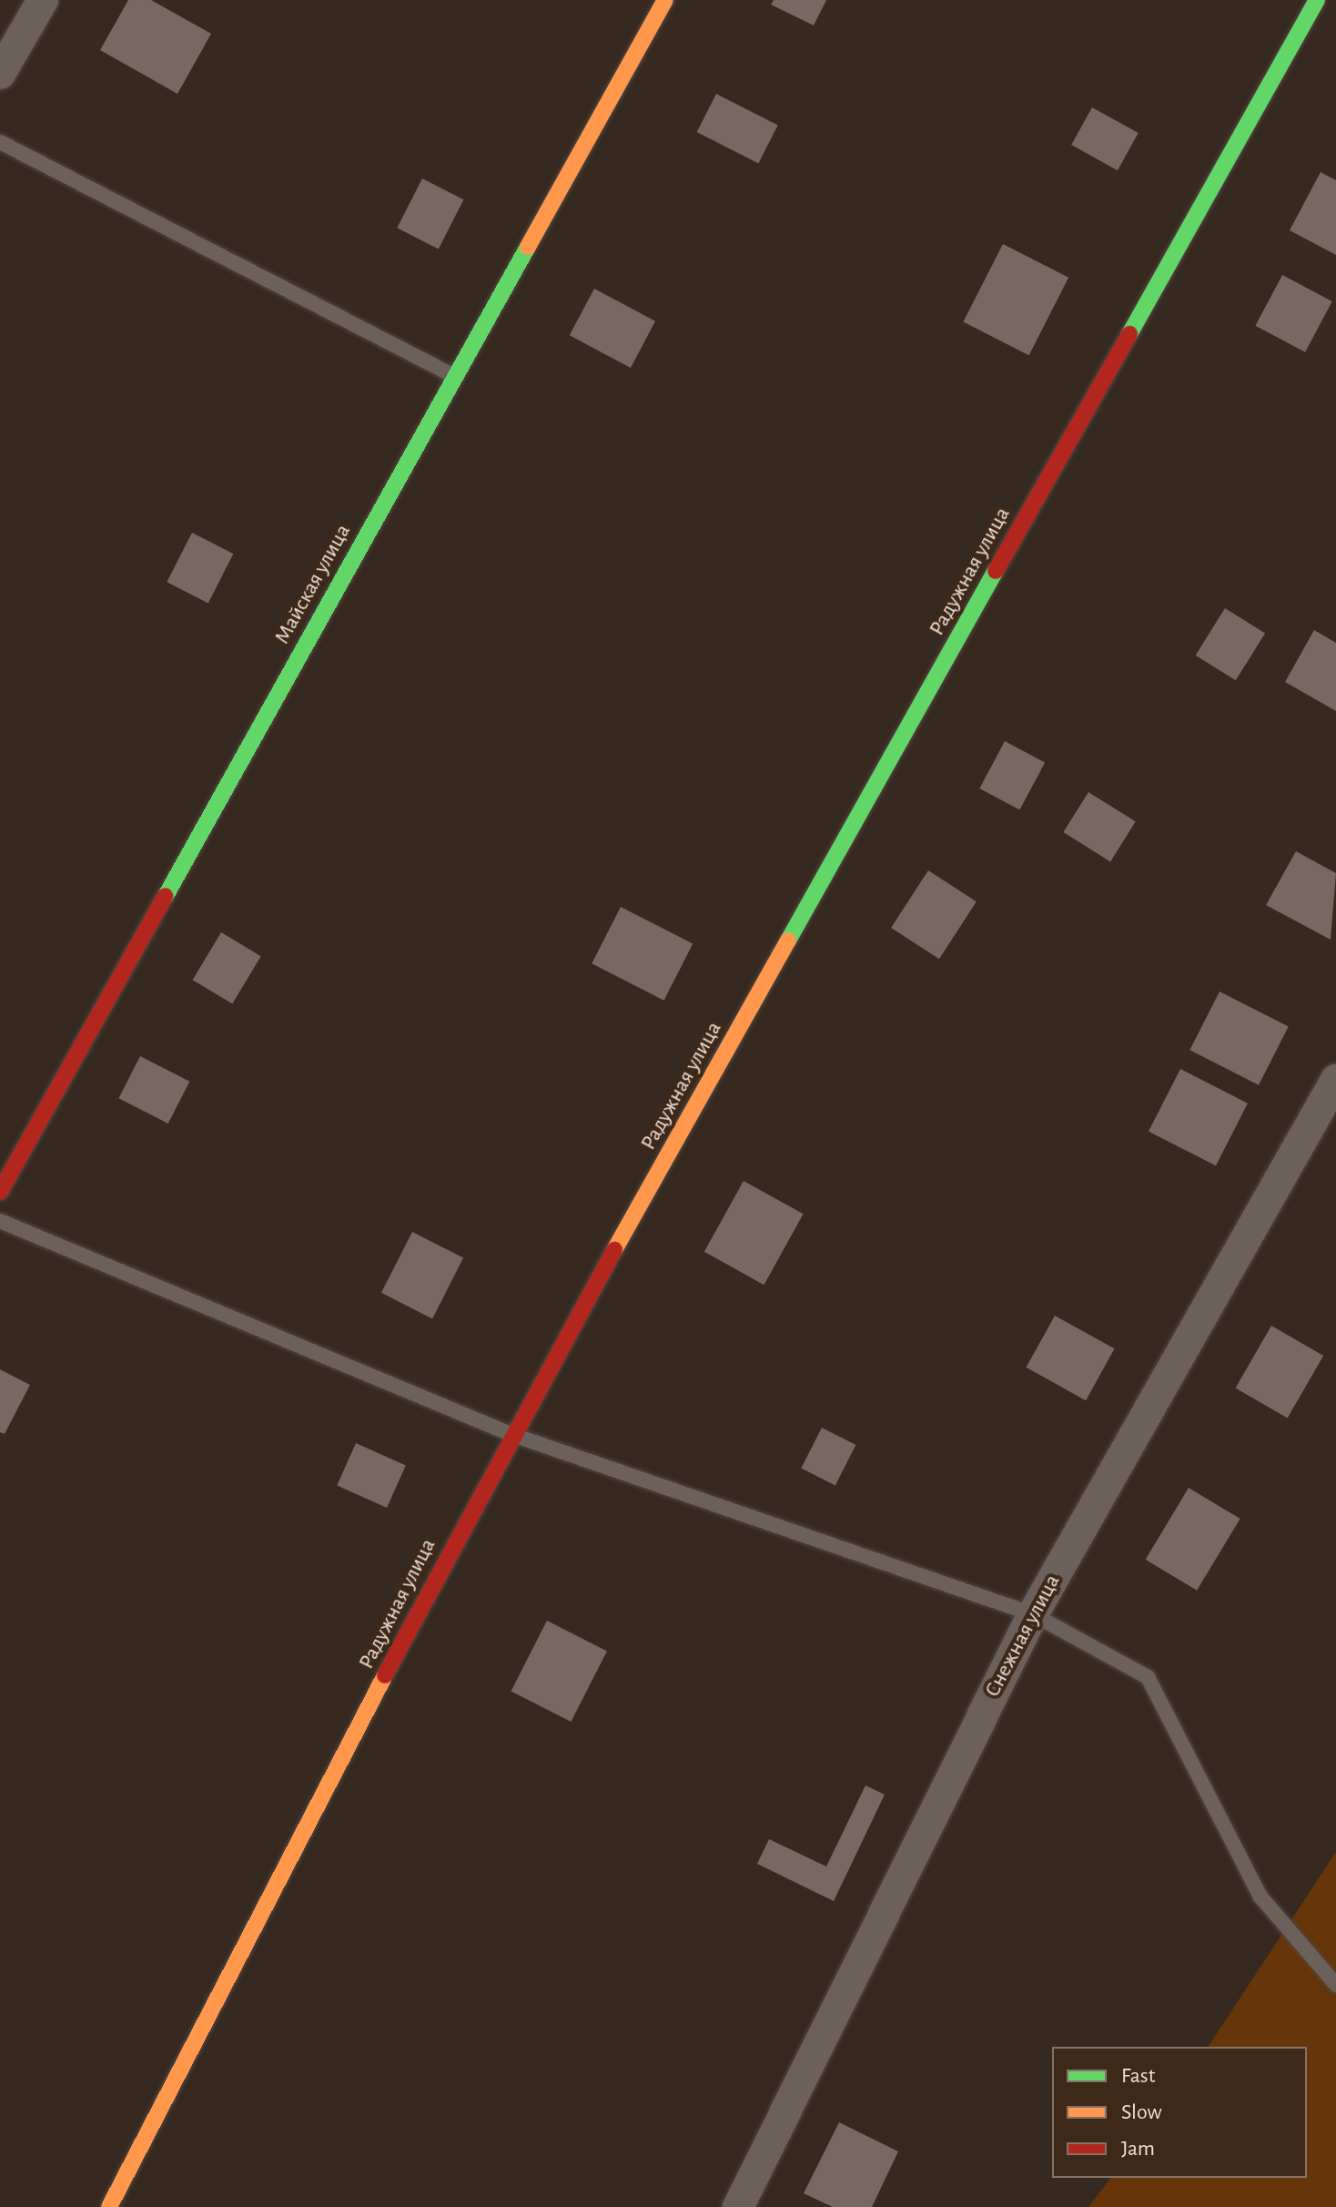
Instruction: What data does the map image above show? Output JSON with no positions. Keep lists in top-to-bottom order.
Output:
{
  "streets": {
    "street": ["Радужная улица", "Майская улица", "Снежная улица"]
  },
  "legend": ["Fast", "Slow", "Jam"]
}
